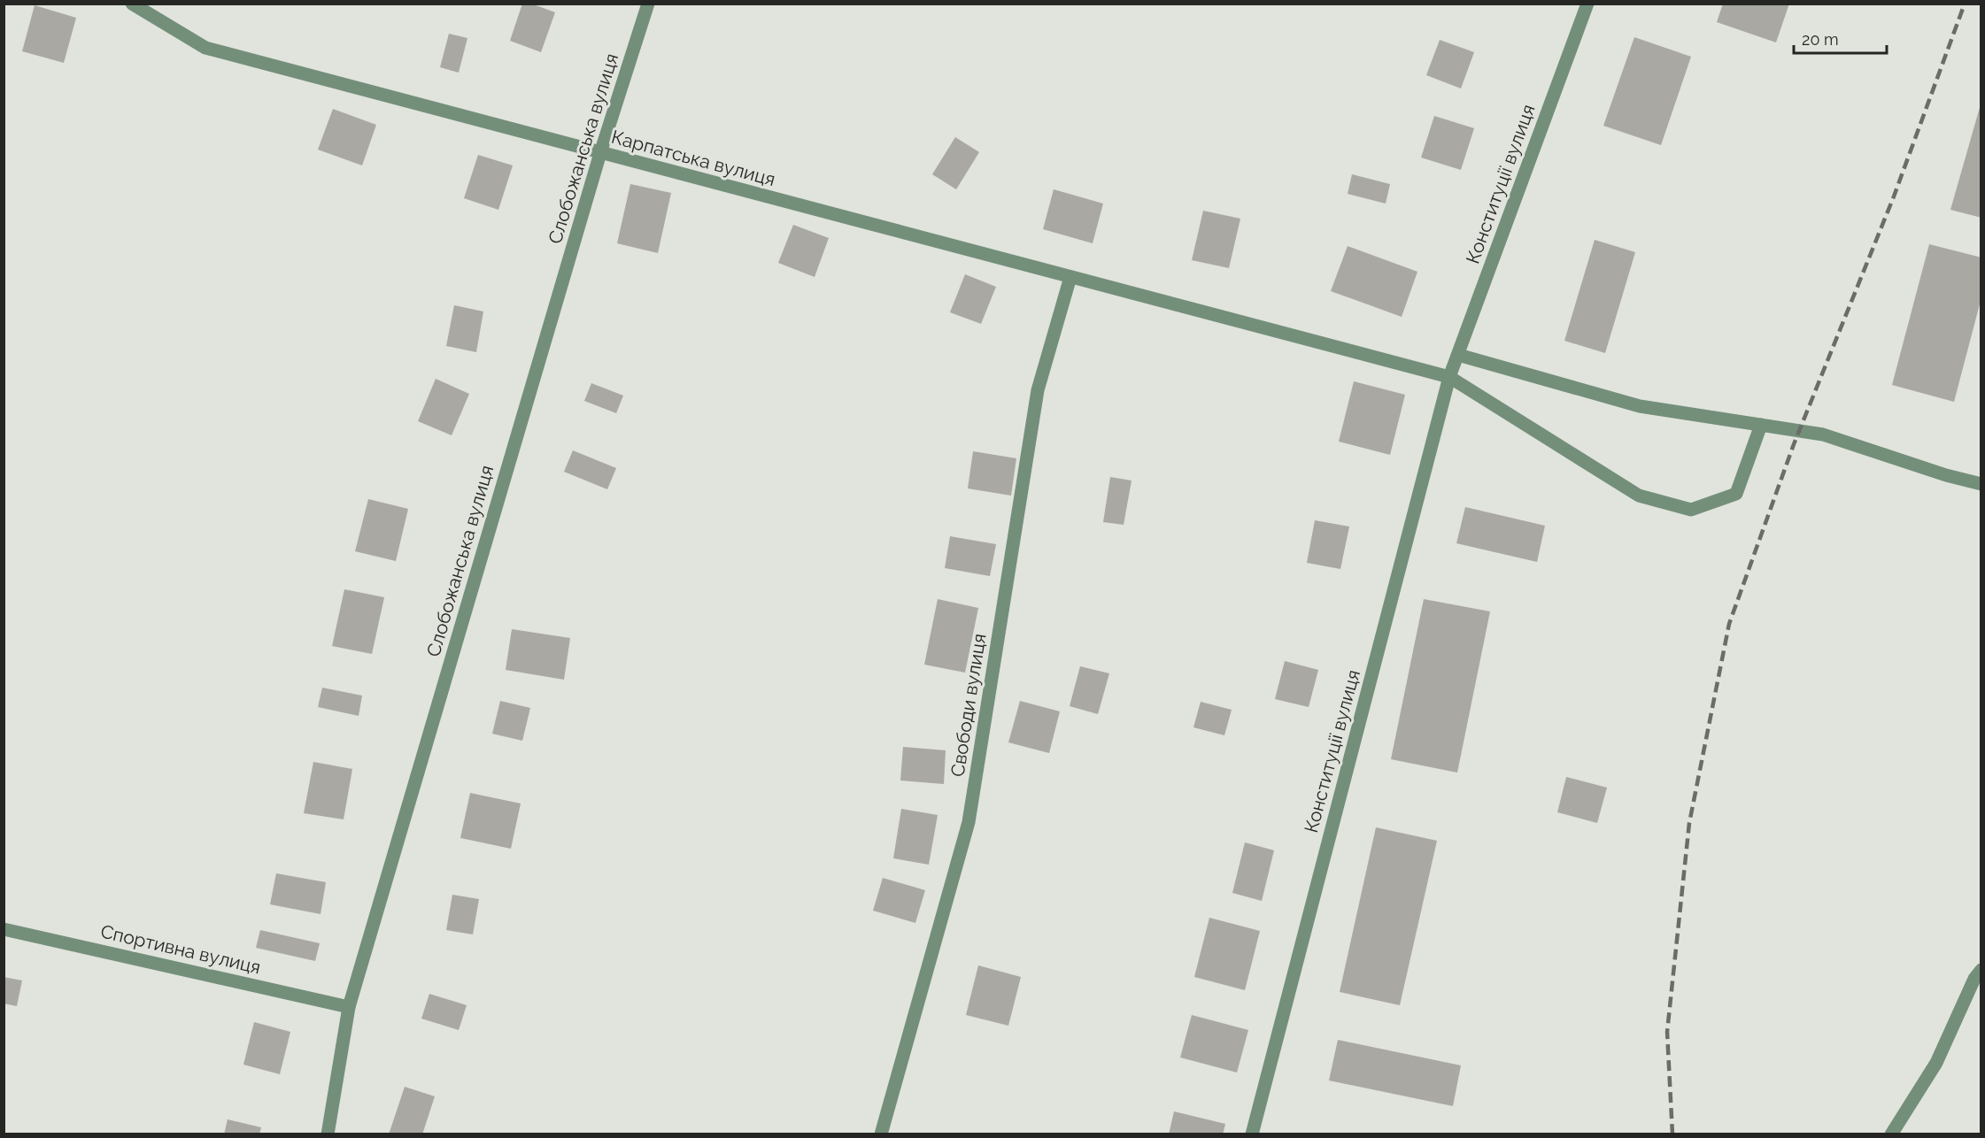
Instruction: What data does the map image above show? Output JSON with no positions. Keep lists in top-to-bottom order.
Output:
{
  "streets": {
    "street": [
      "Слобожанська вулиця",
      "Карпатська вулиця",
      "Конституції вулиця",
      "Свободи вулиця",
      "Спортивна вулиця"
    ]
  },
  "crossings": [
    ["Слобожанська вулиця", "Карпатська вулиця"],
    ["Слобожанська вулиця", "Спортивна вулиця"],
    ["Карпатська вулиця", "Свободи вулиця"]
  ],
  "scale_bar": "20 m"
}
